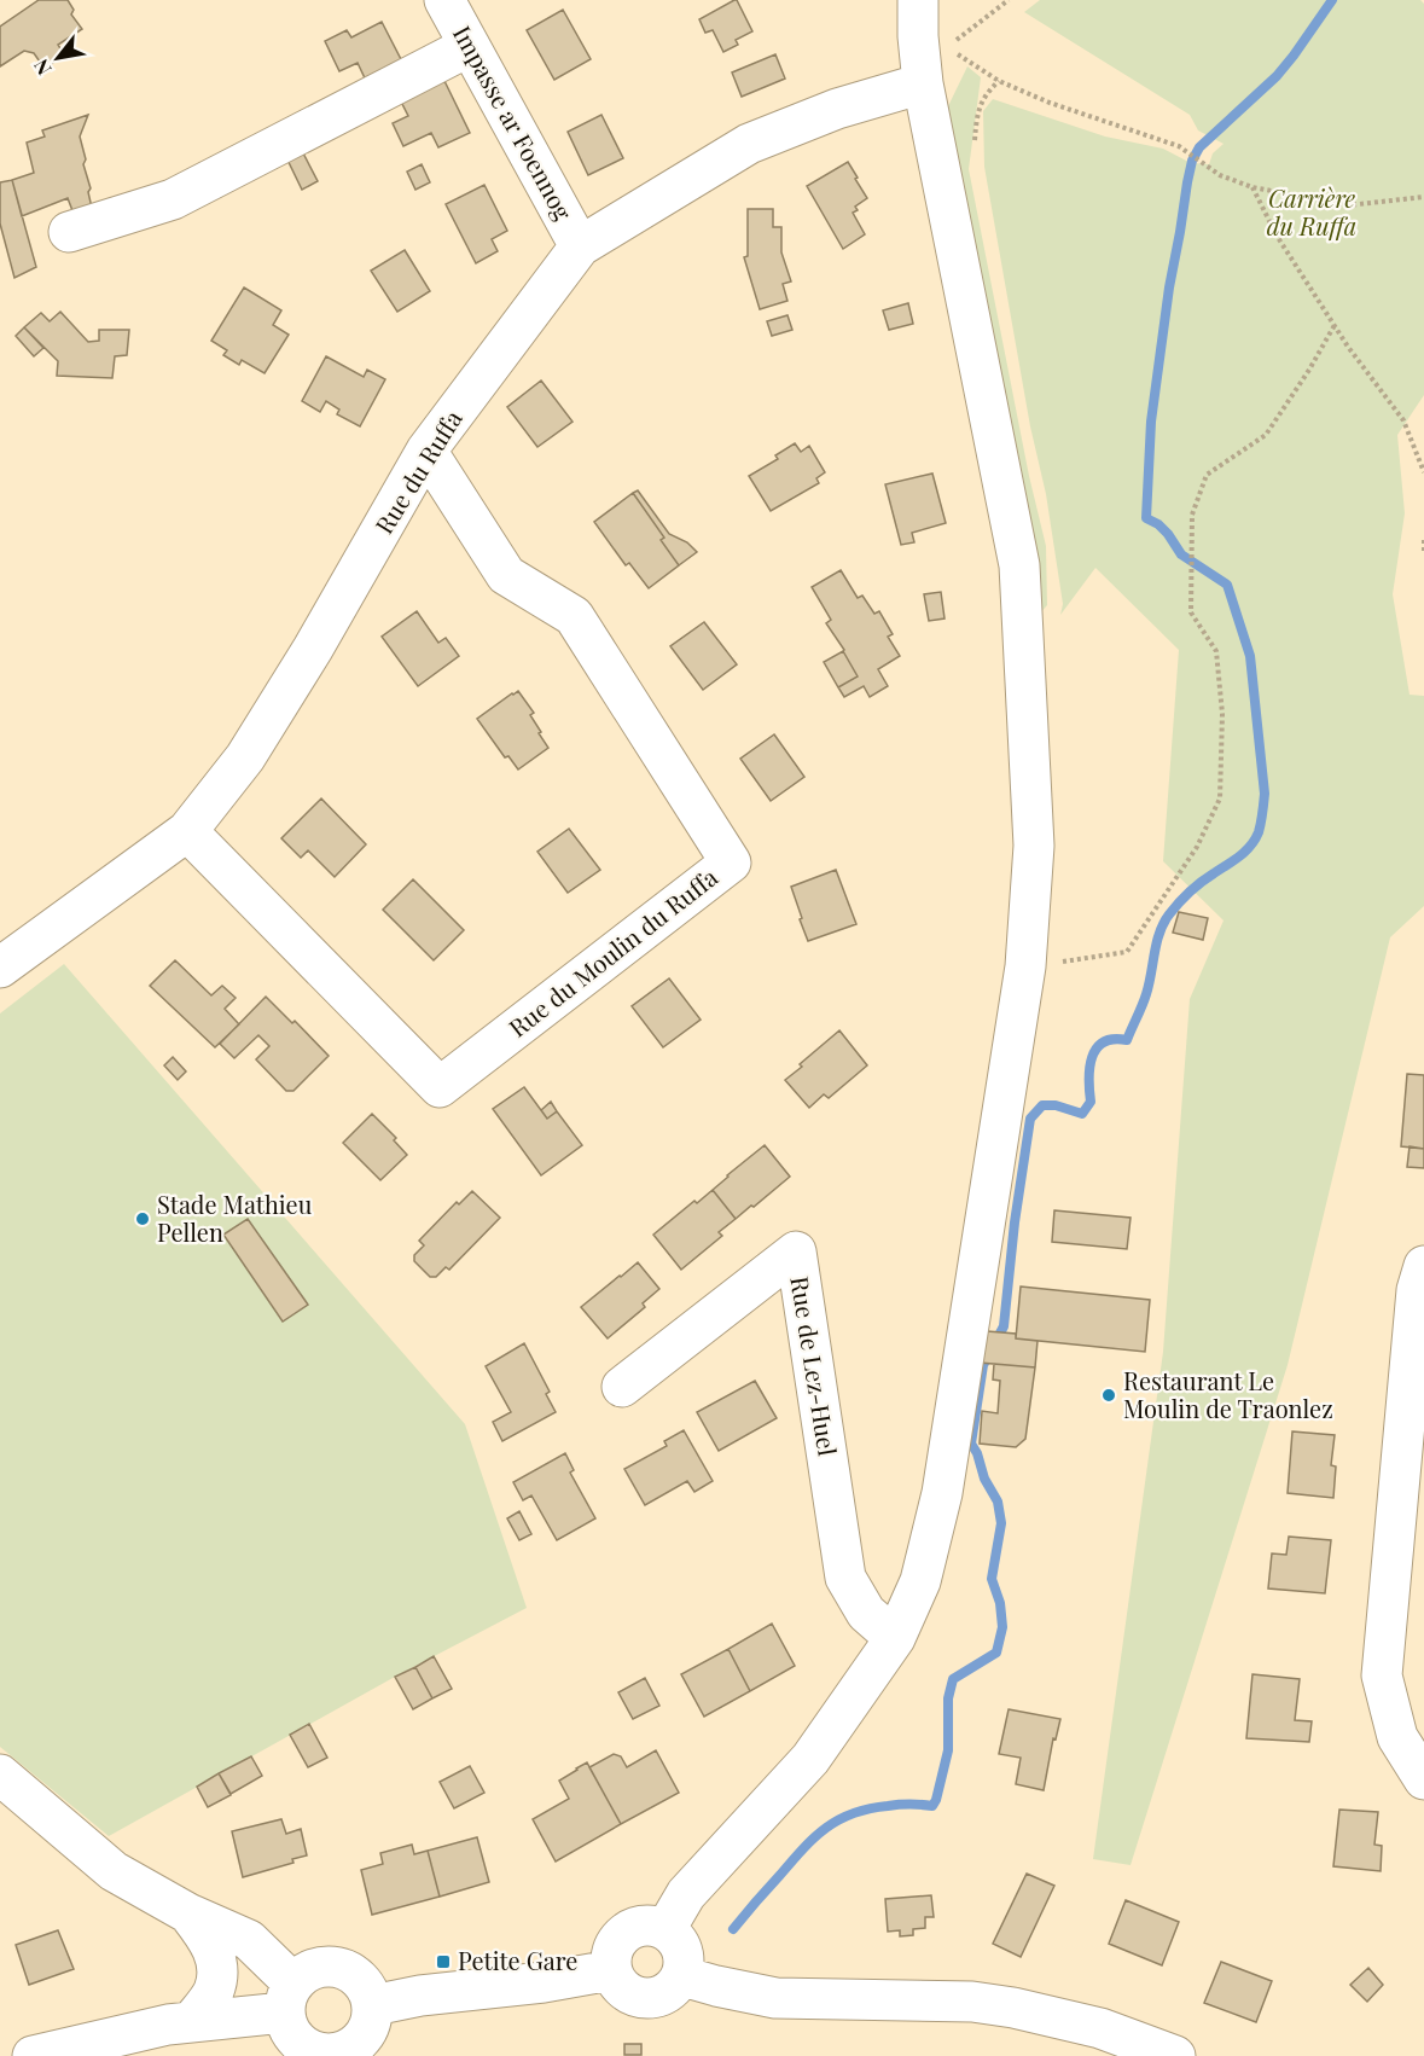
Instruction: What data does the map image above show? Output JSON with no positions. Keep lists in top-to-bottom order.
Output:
{
  "streets": {
    "street": [
      "Impasse ar Foennog",
      "Rue du Ruffa",
      "Rue du Moulin du Ruffa",
      "Rue de Lez-Huel"
    ]
  },
  "crossings": [
    ["Impasse ar Foennog", "Rue du Ruffa"],
    ["Rue du Ruffa", "Rue du Moulin du Ruffa"]
  ],
  "parks": ["Carrière du Ruffa"],
  "places": {
    "other": ["Stade Mathieu Pellen", "Restaurant Le Moulin de Traonlez"],
    "transit": ["Petite Gare"]
  },
  "north": "bottom left"
}
